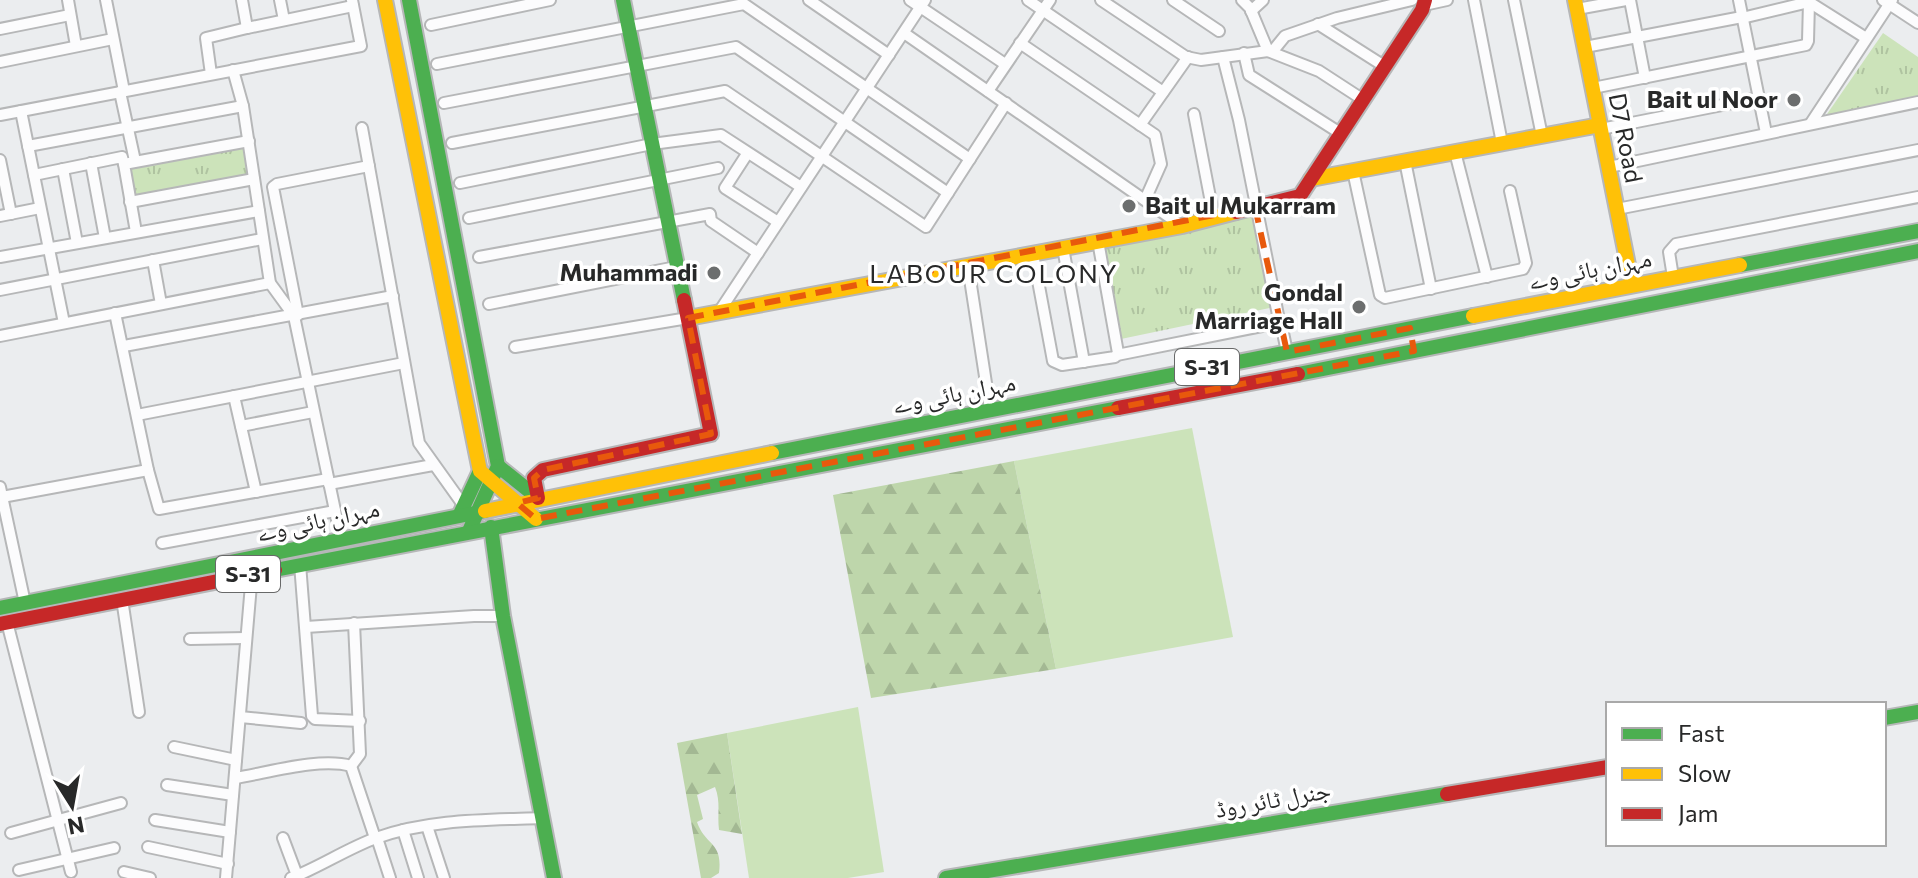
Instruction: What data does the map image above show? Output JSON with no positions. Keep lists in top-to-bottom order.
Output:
{
  "streets": {
    "street": [
      "D7 Road",
      "مہران ہائی وے",
      "S-31",
      "جنرل ٹائر روڈ"
    ]
  },
  "crossings": [
    ["D7 Road", "مہران ہائی وے"]
  ],
  "districts": ["LABOUR COLONY"],
  "places": [
    "Bait ul Noor",
    "Bait ul Mukarram",
    "Muhammadi",
    "Gondal Marriage Hall"
  ],
  "legend": ["Fast", "Slow", "Jam"],
  "north": "bottom"
}
